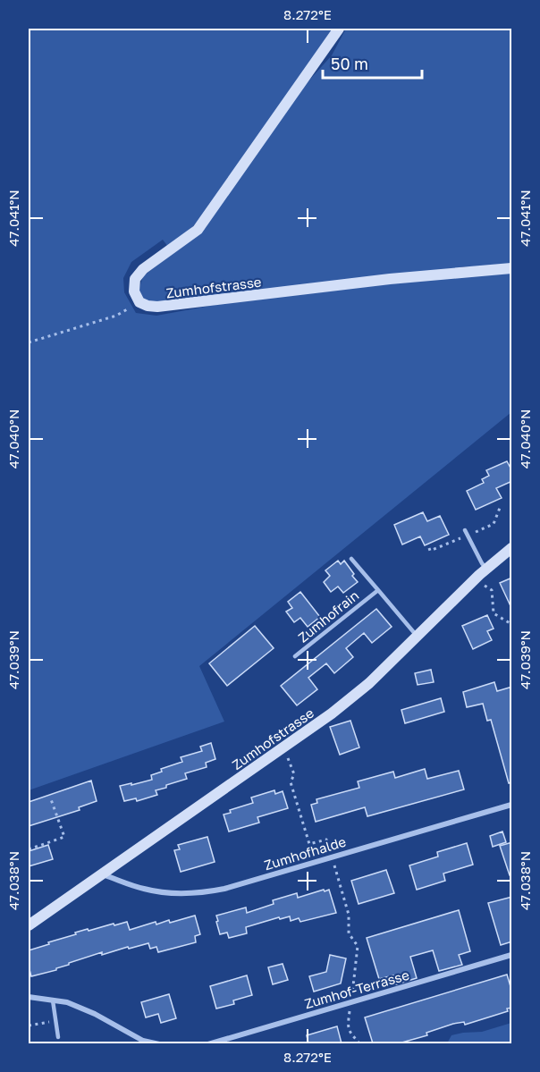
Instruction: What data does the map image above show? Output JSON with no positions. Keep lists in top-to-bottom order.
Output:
{
  "streets": {
    "street": ["Zumhofstrasse", "Zumhofhalde", "Zumhof-Terrasse"],
    "lane": ["Zumhofrain"]
  },
  "crossings": [
    ["Zumhofstrasse", "Zumhofrain"],
    ["Zumhofstrasse", "Zumhofhalde"]
  ],
  "scale_bar": "50 m",
  "coordinates": [
    "8.272°E",
    "47.041°N",
    "47.040°N",
    "47.039°N",
    "47.038°N"
  ]
}
